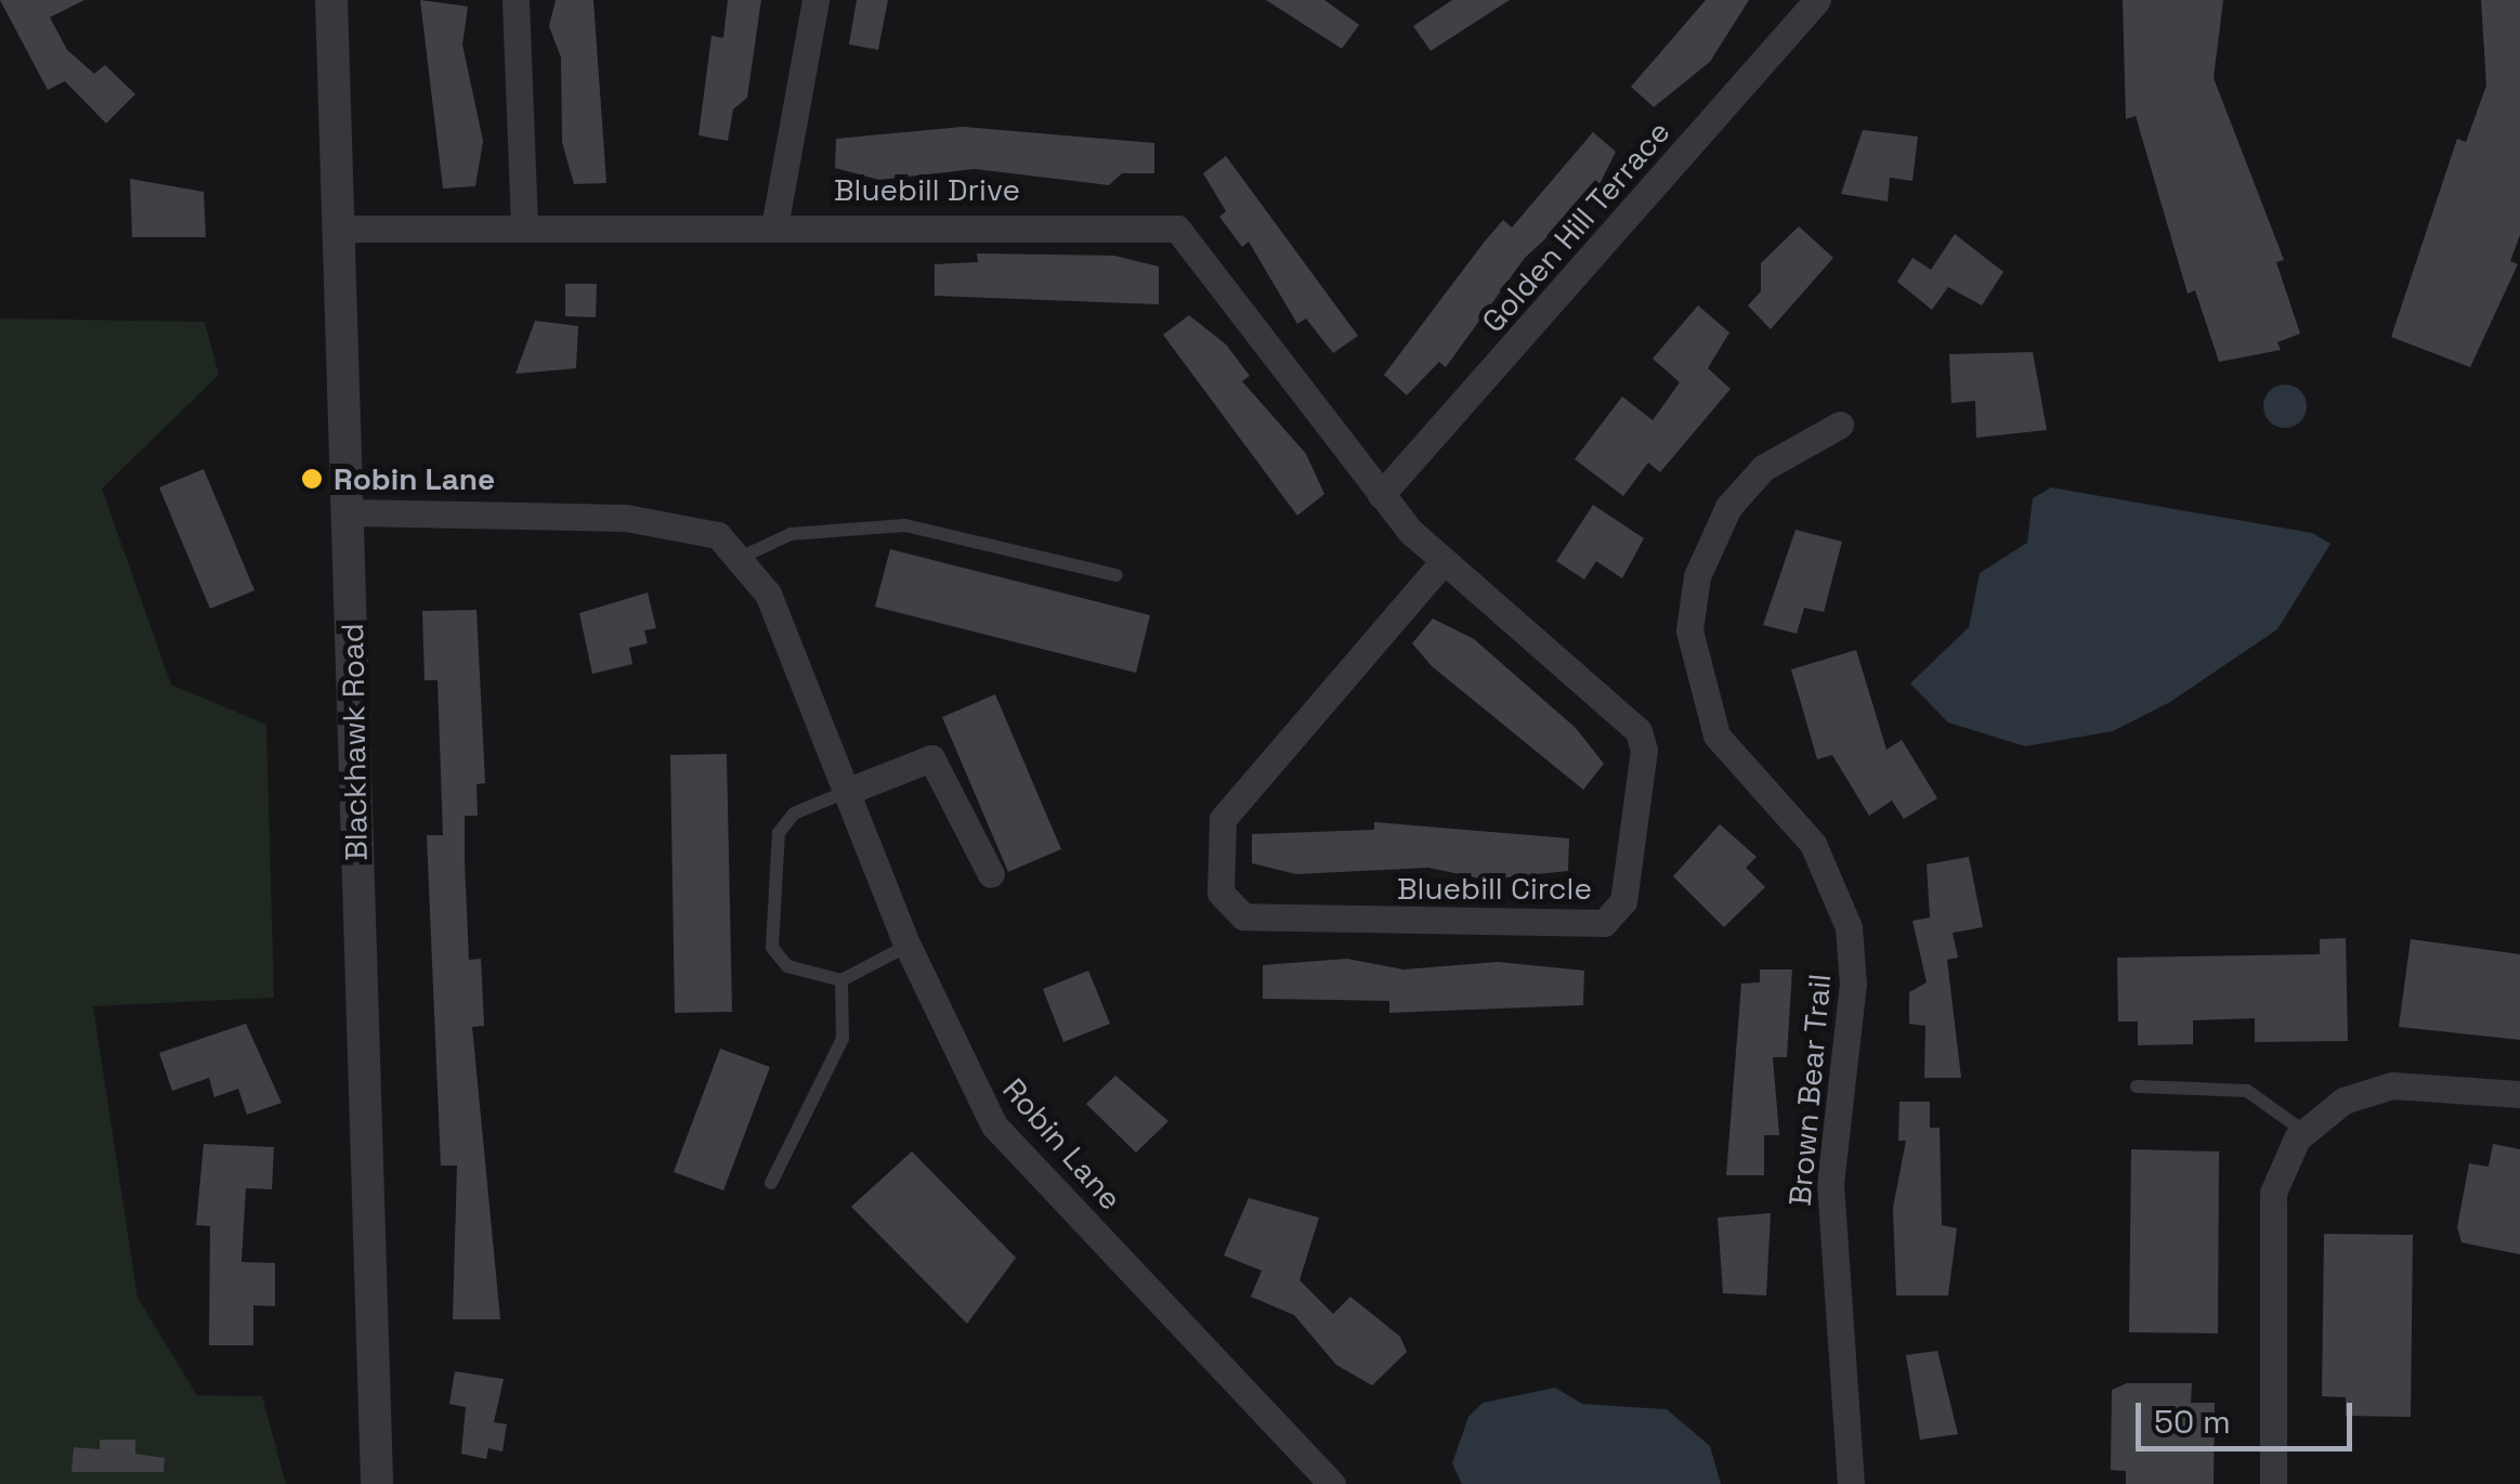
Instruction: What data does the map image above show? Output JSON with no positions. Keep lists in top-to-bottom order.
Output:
{
  "streets": {
    "street": [
      "Bluebill Drive",
      "Golden Hill Terrace",
      "Blackhawk Road",
      "Bluebill Circle",
      "Brown Bear Trail",
      "Robin Lane"
    ]
  },
  "crossings": [
    ["Bluebill Drive", "Golden Hill Terrace"],
    ["Bluebill Drive", "Blackhawk Road"],
    ["Bluebill Drive", "Bluebill Circle"],
    ["Golden Hill Terrace", "Bluebill Circle"],
    ["Blackhawk Road", "Robin Lane"]
  ],
  "places": ["Robin Lane"],
  "scale_bar": "50 m"
}
